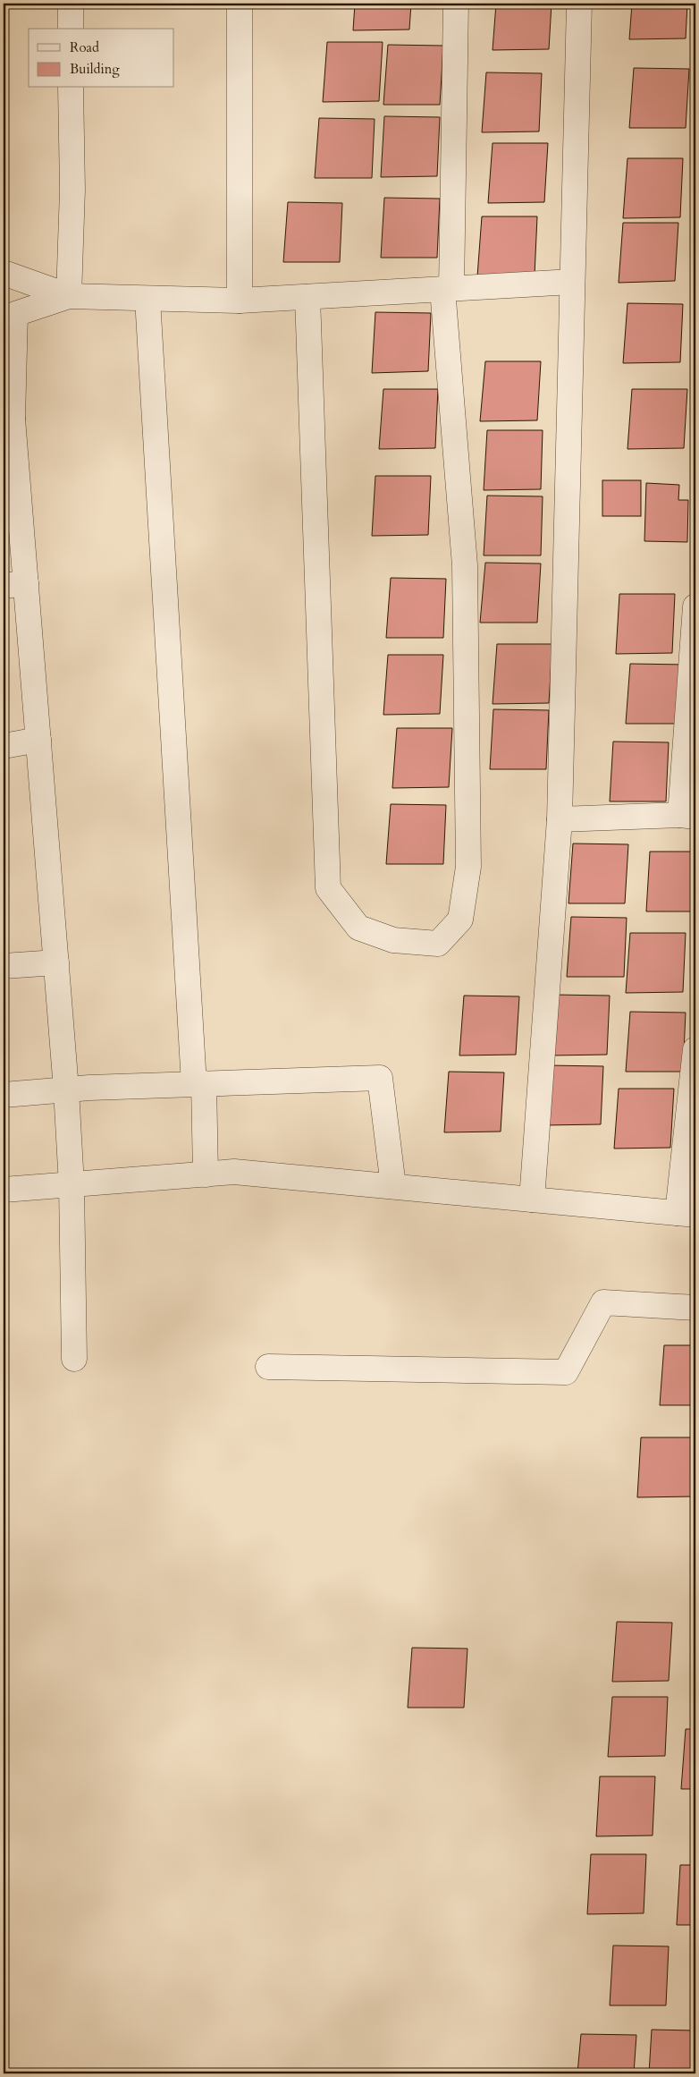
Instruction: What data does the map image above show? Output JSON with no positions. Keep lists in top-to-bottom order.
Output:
{
  "legend": ["Road", "Building"]
}
